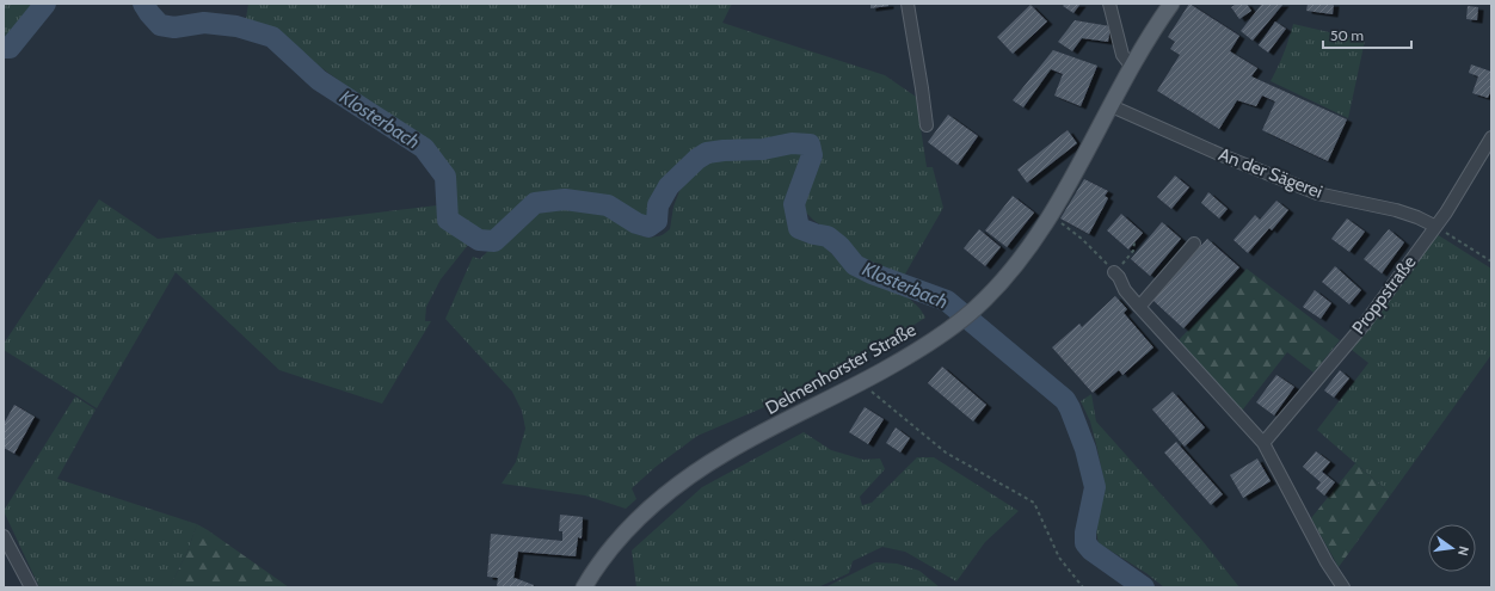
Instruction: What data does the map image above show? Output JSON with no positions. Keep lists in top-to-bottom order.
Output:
{
  "streets": {
    "main road": ["Delmenhorster Straße"],
    "street": ["An der Sägerei", "Proppstraße"]
  },
  "crossings": [
    ["An der Sägerei", "Proppstraße"],
    ["An der Sägerei", "Delmenhorster Straße"]
  ],
  "water": ["Klosterbach"],
  "scale_bar": "50 m",
  "north": "right"
}
